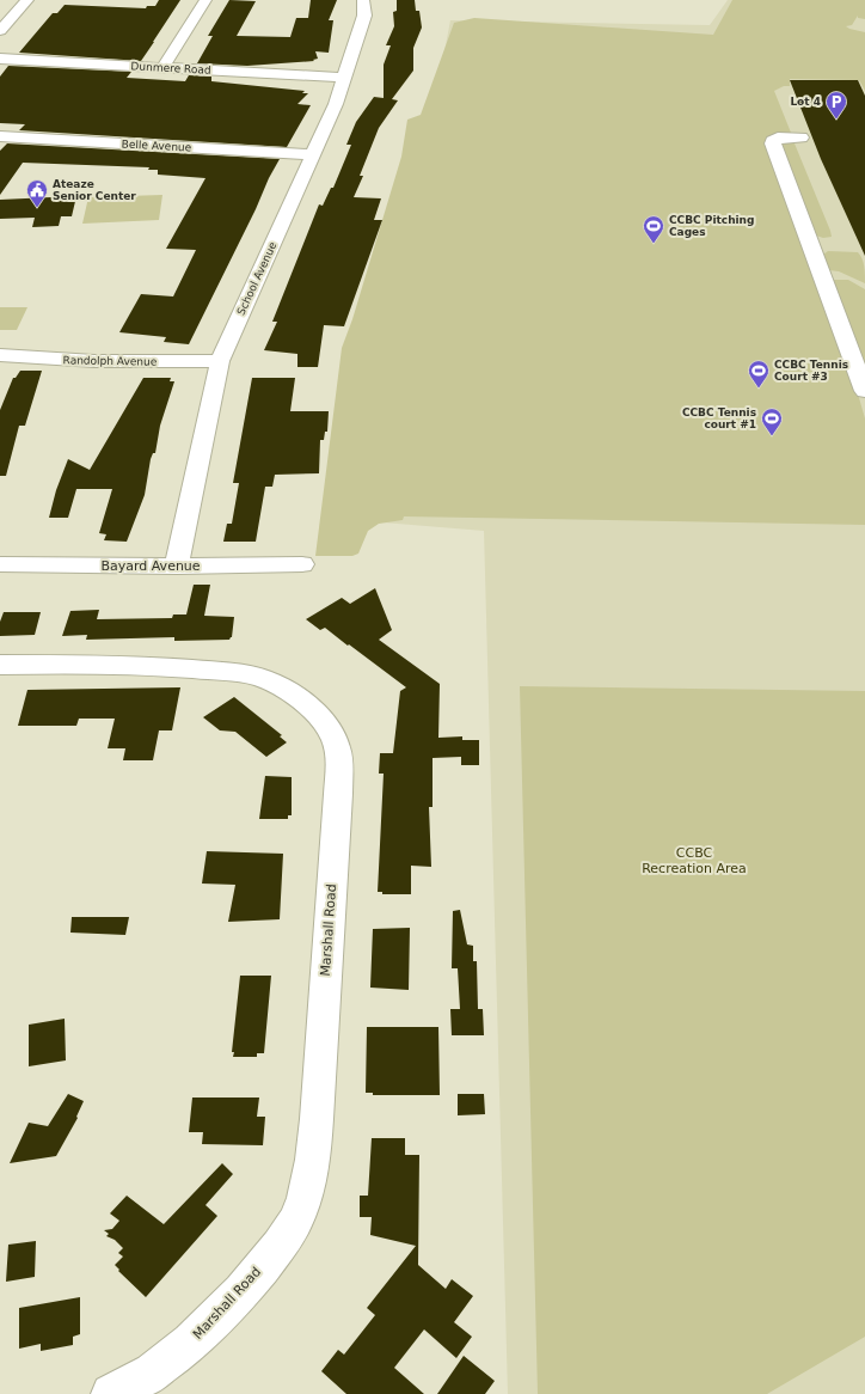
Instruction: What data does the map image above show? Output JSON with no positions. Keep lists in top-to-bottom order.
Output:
{
  "streets": {
    "street": [
      "Dunmere Road",
      "Belle Avenue",
      "School Avenue",
      "Randolph Avenue",
      "Bayard Avenue",
      "Marshall Road"
    ]
  },
  "crossings": [
    ["Dunmere Road", "School Avenue"],
    ["Belle Avenue", "School Avenue"],
    ["School Avenue", "Randolph Avenue"],
    ["School Avenue", "Bayard Avenue"]
  ],
  "parks": ["CCBC Recreation Area"],
  "places": {
    "parking": ["Lot 4"],
    "public building": ["Ateaze Senior Center"],
    "sports": ["CCBC Pitching Cages", "CCBC Tennis Court #3", "CCBC Tennis court #1"]
  }
}
